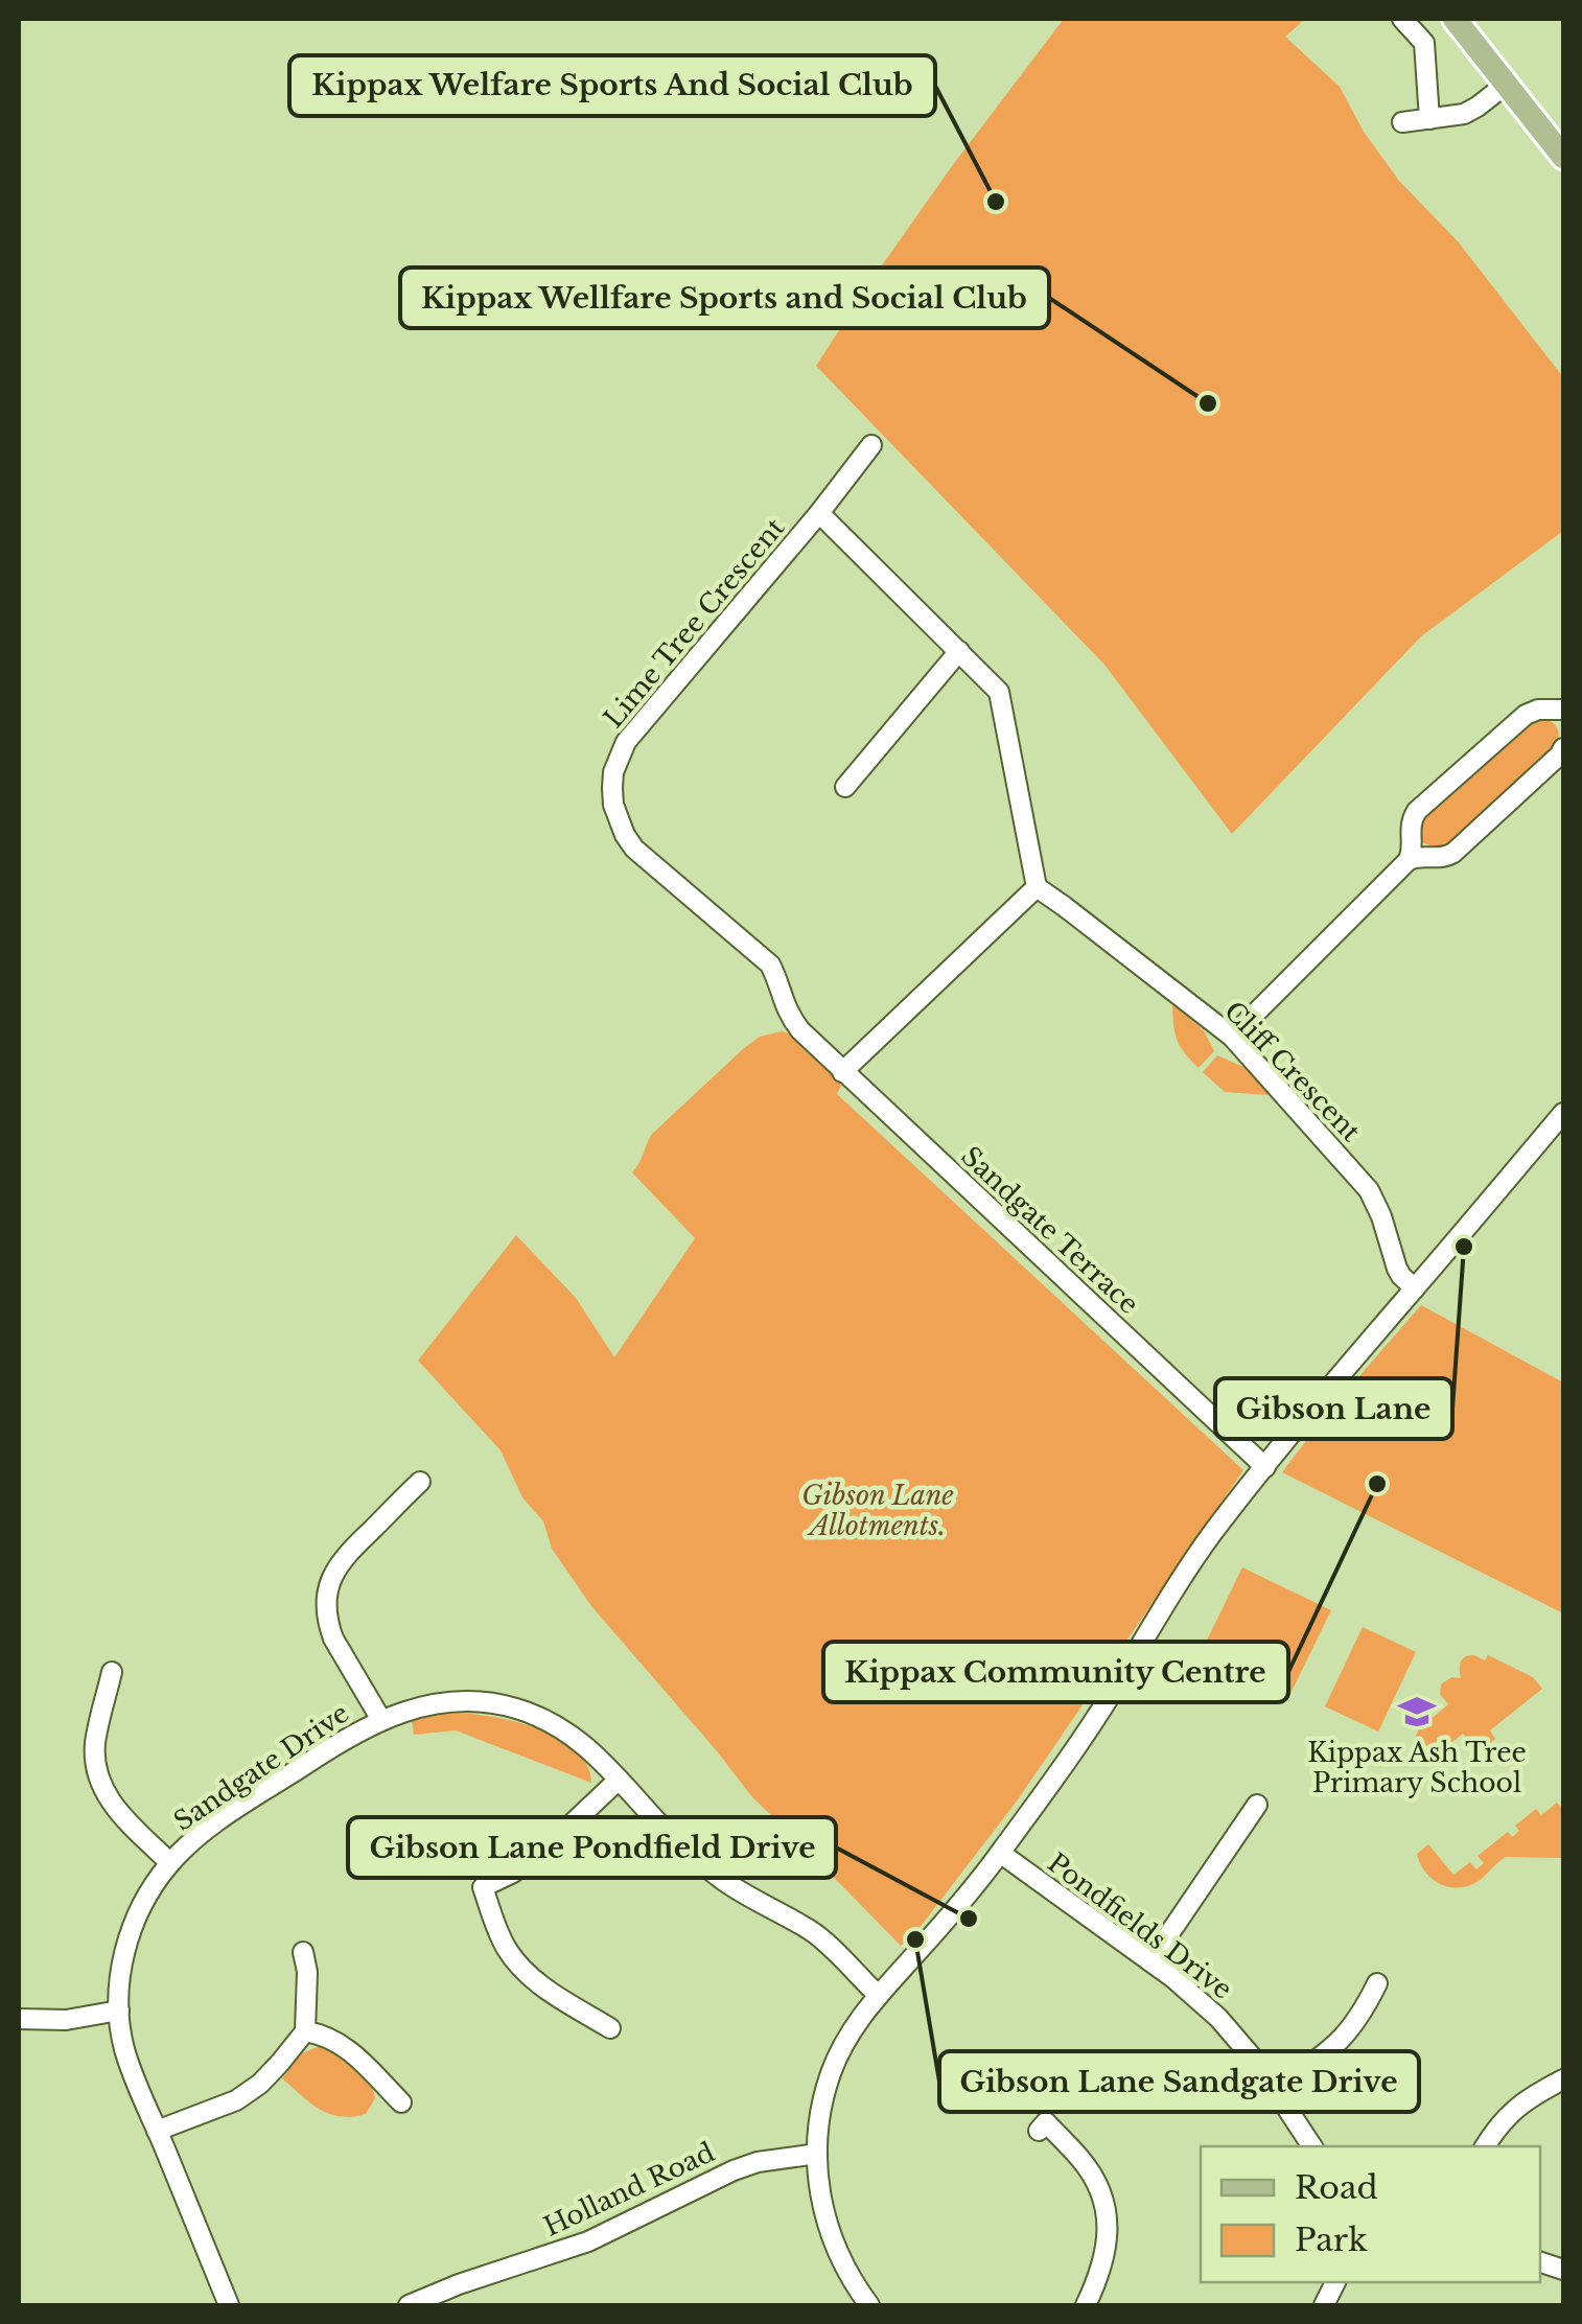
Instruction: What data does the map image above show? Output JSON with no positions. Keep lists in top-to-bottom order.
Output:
{
  "streets": {
    "street": [
      "Lime Tree Crescent",
      "Cliff Crescent",
      "Sandgate Terrace",
      "Sandgate Drive",
      "Pondfields Drive",
      "Holland Road"
    ]
  },
  "crossings": [
    ["Lime Tree Crescent", "Sandgate Terrace"]
  ],
  "parks": ["Gibson Lane Allotments."],
  "places": {
    "other": [
      "Kippax Welfare Sports And Social Club",
      "Kippax Wellfare Sports and Social Club",
      "Gibson Lane",
      "Kippax Community Centre",
      "Gibson Lane Pondfield Drive",
      "Gibson Lane Sandgate Drive"
    ],
    "school or university": ["Kippax Ash Tree Primary School"]
  },
  "legend": ["Road", "Park"]
}
